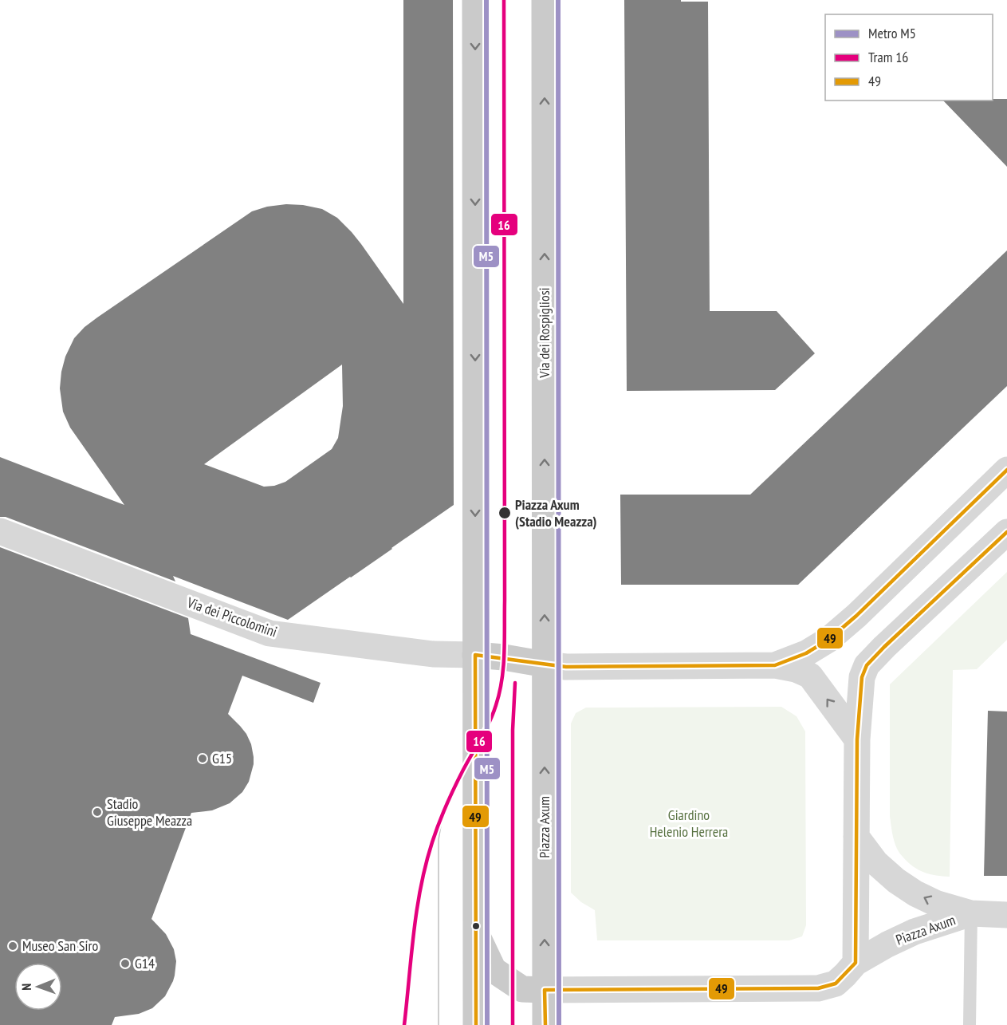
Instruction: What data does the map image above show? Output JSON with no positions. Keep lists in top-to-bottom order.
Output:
{
  "streets": {
    "main road": ["Via dei Rospigliosi", "Piazza Axum"],
    "street": ["Via dei Piccolomini"]
  },
  "crossings": [
    ["Via dei Rospigliosi", "Piazza Axum"],
    ["Via dei Piccolomini", "Piazza Axum"]
  ],
  "parks": ["Giardino Helenio Herrera"],
  "places": [
    "Piazza Axum (Stadio Meazza)",
    "G15",
    "Stadio Giuseppe Meazza",
    "Museo San Siro",
    "G14"
  ],
  "lines": ["metro line M5", "tram line 16", "transit line 49"],
  "legend": ["Metro M5", "Tram 16", "49"],
  "north": "left"
}
